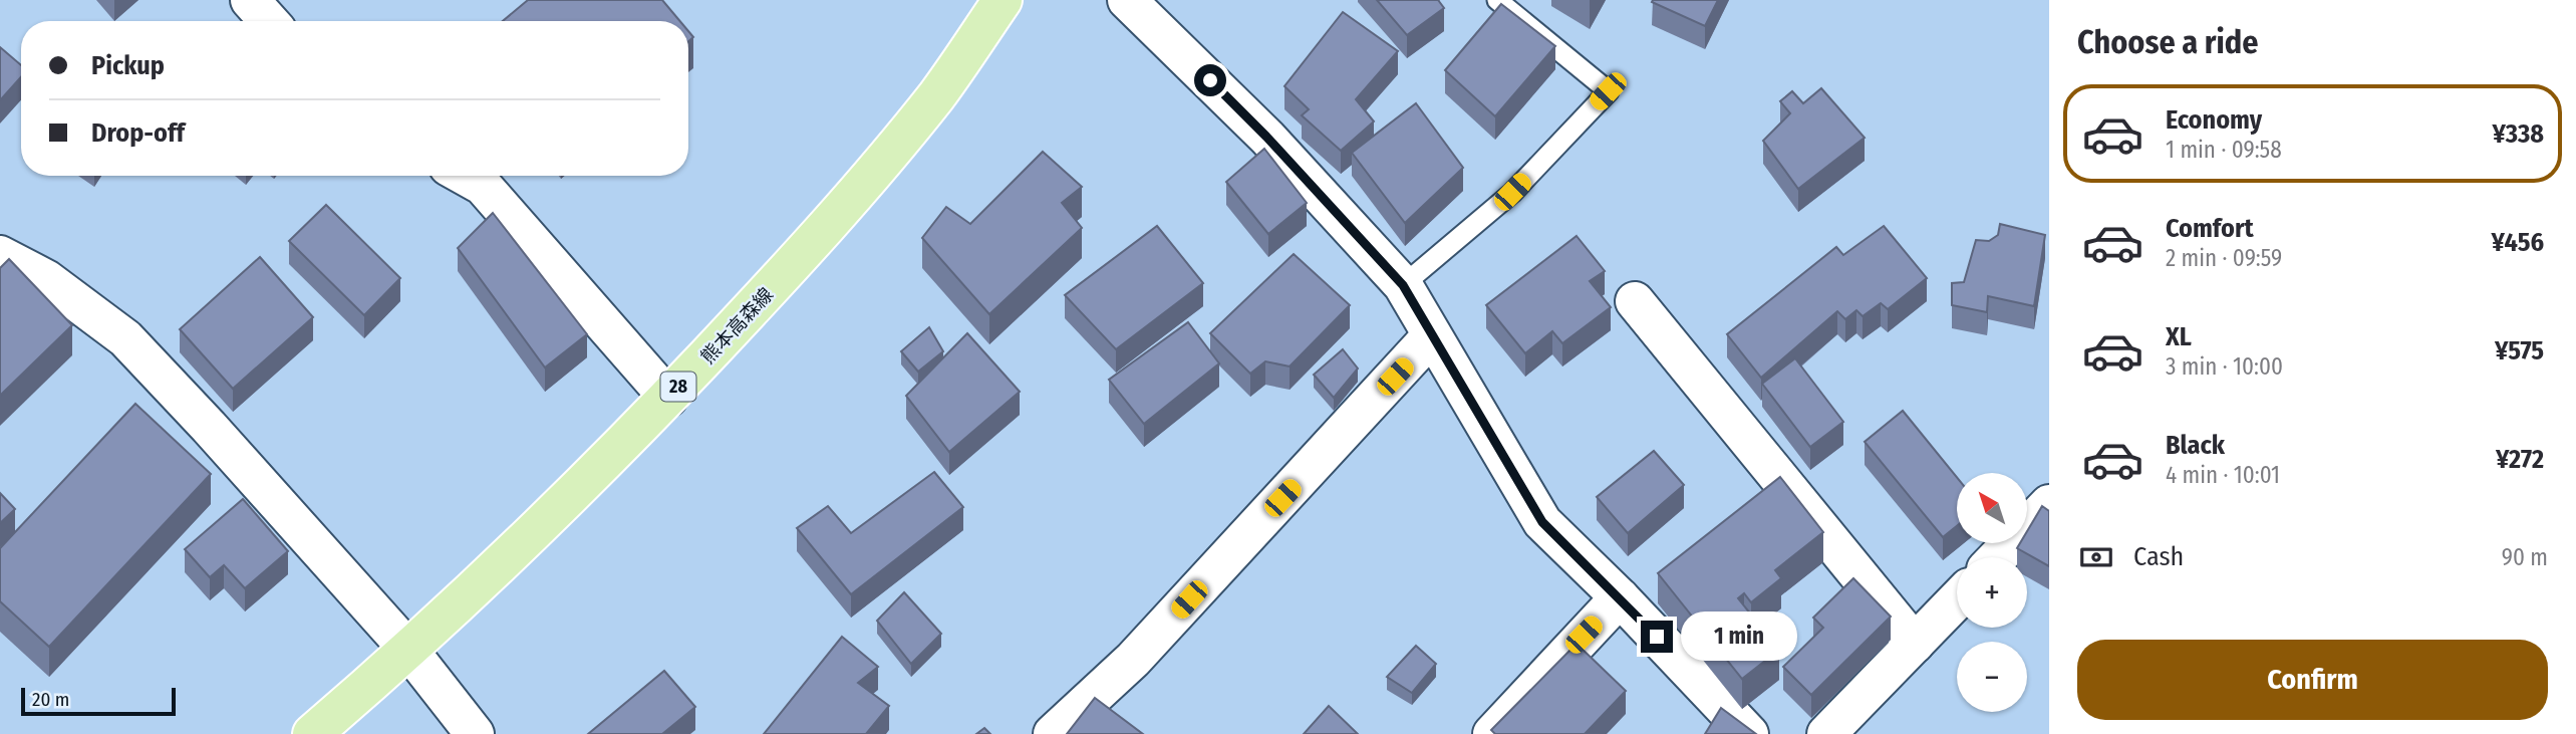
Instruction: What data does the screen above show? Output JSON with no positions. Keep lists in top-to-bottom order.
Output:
{
  "streets": {
    "main road": ["熊本高森線", "28"]
  },
  "scale_bar": "20 m",
  "north": "top left",
  "page": {
    "heading": "Choose a ride",
    "banner": ["Pickup", "Drop-off"],
    "list": [
      {
        "name": "Economy",
        "note": "1 min · 09:58",
        "value": "¥338"
      },
      {
        "name": "Comfort",
        "note": "2 min · 09:59",
        "value": "¥456"
      },
      {
        "name": "XL",
        "note": "3 min · 10:00",
        "value": "¥575"
      },
      {
        "name": "Black",
        "note": "4 min · 10:01",
        "value": "¥272"
      }
    ],
    "map_buttons": ["+", "−"],
    "pay": ["Cash", "90 m"],
    "bubble": "1 min",
    "buttons": "Confirm",
    "scale": "20 m"
  }
}
